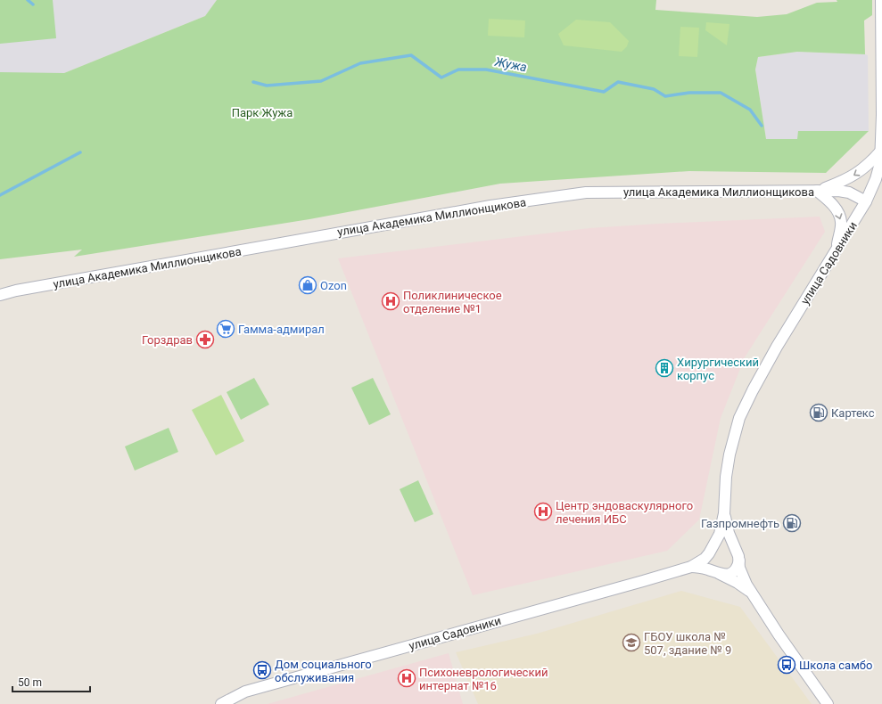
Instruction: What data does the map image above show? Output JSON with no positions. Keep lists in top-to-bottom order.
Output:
{
  "streets": {
    "street": ["улица Академика Миллионщикова", "улица Садовники"]
  },
  "crossings": [
    ["улица Академика Миллионщикова", "улица Садовники"]
  ],
  "water": ["Жужа"],
  "parks": ["Парк Жужа"],
  "places": {
    "shop": ["Ozon"],
    "hospital": ["Поликлиническое отделение №1", "Центр эндоваскулярного лечения ИБС", "Психоневрологический интернат №16"],
    "supermarket": ["Гамма-адмирал"],
    "pharmacy": ["Горздрав"],
    "building": ["Хирургический корпус"],
    "fuel station": ["Картекс", "Газпромнефть"],
    "school or university": ["ГБОУ школа № 507, здание № 9"],
    "bus stop": ["Школа самбо", "Дом социального обслуживания"]
  },
  "scale_bar": "50 m"
}
